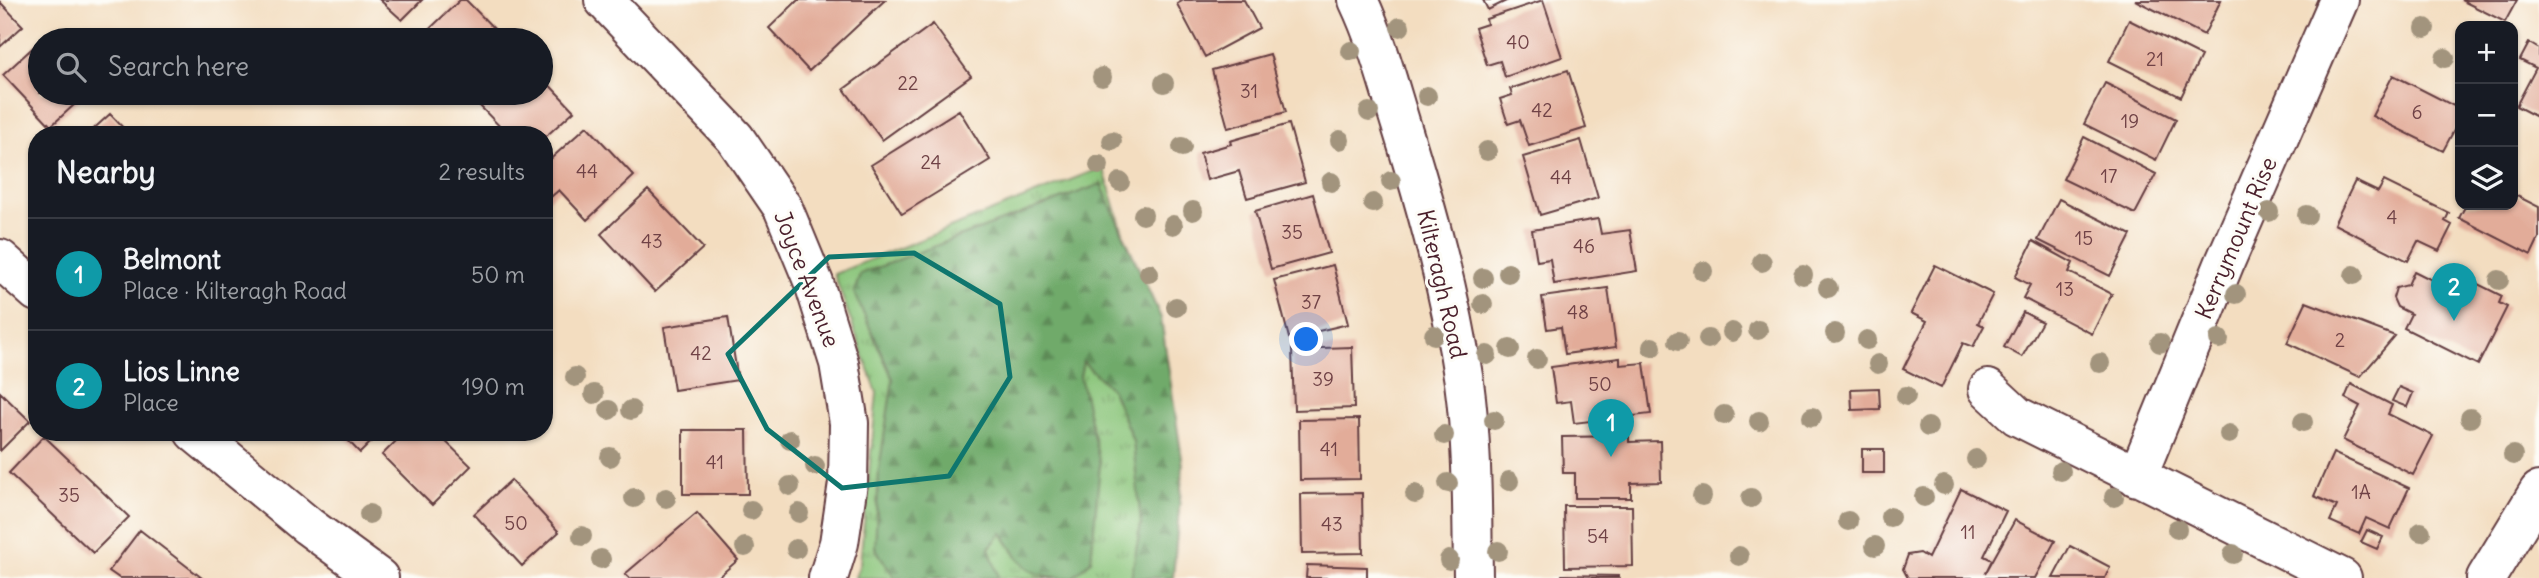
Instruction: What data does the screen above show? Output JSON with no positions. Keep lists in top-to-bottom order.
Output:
{
  "streets": {
    "street": ["Kerrymount Rise", "Joyce Avenue", "Kilteragh Road"]
  },
  "house_numbers": [
    "40",
    "21",
    "22",
    "31",
    "42",
    "6",
    "19",
    "24",
    "44",
    "17",
    "44",
    "4",
    "35",
    "15",
    "43",
    "46",
    "13",
    "37",
    "48",
    "2",
    "42",
    "39",
    "50",
    "41",
    "41",
    "1A",
    "35",
    "50",
    "43",
    "11",
    "54"
  ],
  "page": {
    "map_buttons": ["+", "−"],
    "search": "Search here",
    "heading": ["Nearby", "2 results"],
    "list": [
      {
        "mark": "1",
        "name": "Belmont",
        "note": "Place · Kilteragh Road",
        "value": "50 m"
      },
      {
        "mark": "2",
        "name": "Lios Linne",
        "note": "Place",
        "value": "190 m"
      }
    ],
    "pins": ["2", "1"]
  }
}
